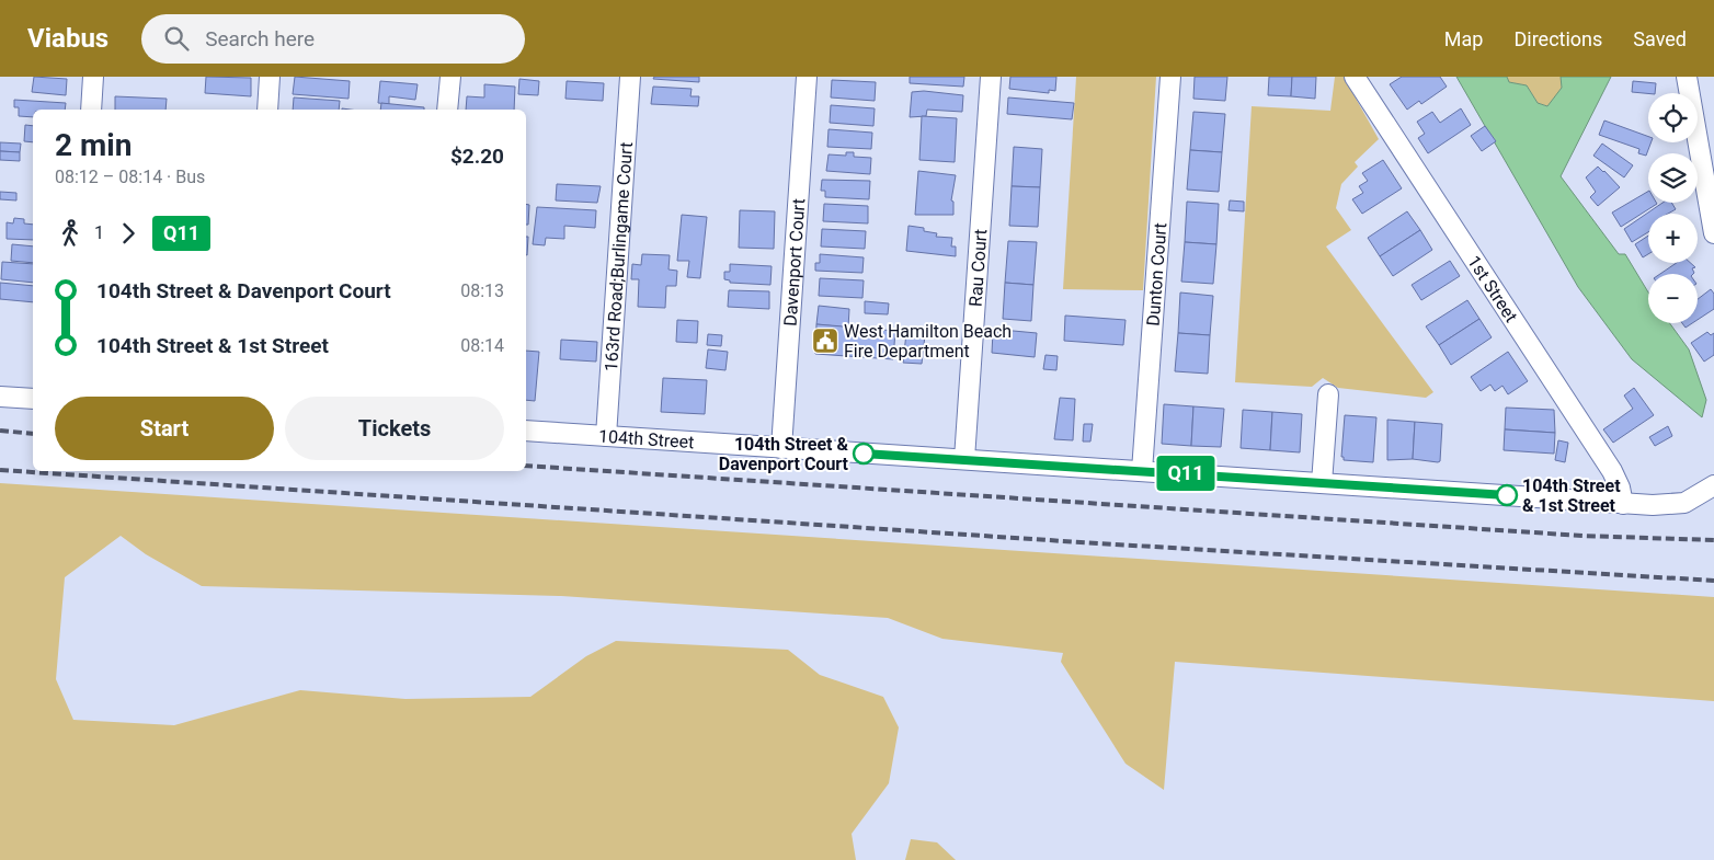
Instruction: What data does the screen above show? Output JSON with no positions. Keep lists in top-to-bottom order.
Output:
{
  "streets": {
    "street": [
      "163rd Road;Burlingame Court",
      "Davenport Court",
      "Rau Court",
      "Dunton Court",
      "1st Street",
      "104th Street"
    ]
  },
  "crossings": [
    ["163rd Road;Burlingame Court", "104th Street"],
    ["Davenport Court", "104th Street"],
    ["Rau Court", "104th Street"],
    ["Dunton Court", "104th Street"],
    ["1st Street", "104th Street"]
  ],
  "places": {
    "public building": ["West Hamilton Beach Fire Department"],
    "other": ["104th Street & Davenport Court", "104th Street & 1st Street"]
  },
  "lines": ["bus line Q11"],
  "page": {
    "header": "Viabus",
    "search": "Search here",
    "nav": ["Map", "Directions", "Saved"],
    "on_map": "Q11",
    "map_buttons": ["+", "−"],
    "heading": ["2 min", "08:12 – 08:14 · Bus", "$2.20"],
    "legs": ["1", "Q11"],
    "list": [
      {
        "name": "104th Street & Davenport Court",
        "value": "08:13"
      },
      {
        "name": "104th Street & 1st Street",
        "value": "08:14"
      }
    ],
    "buttons": ["Start", "Tickets"]
  }
}
